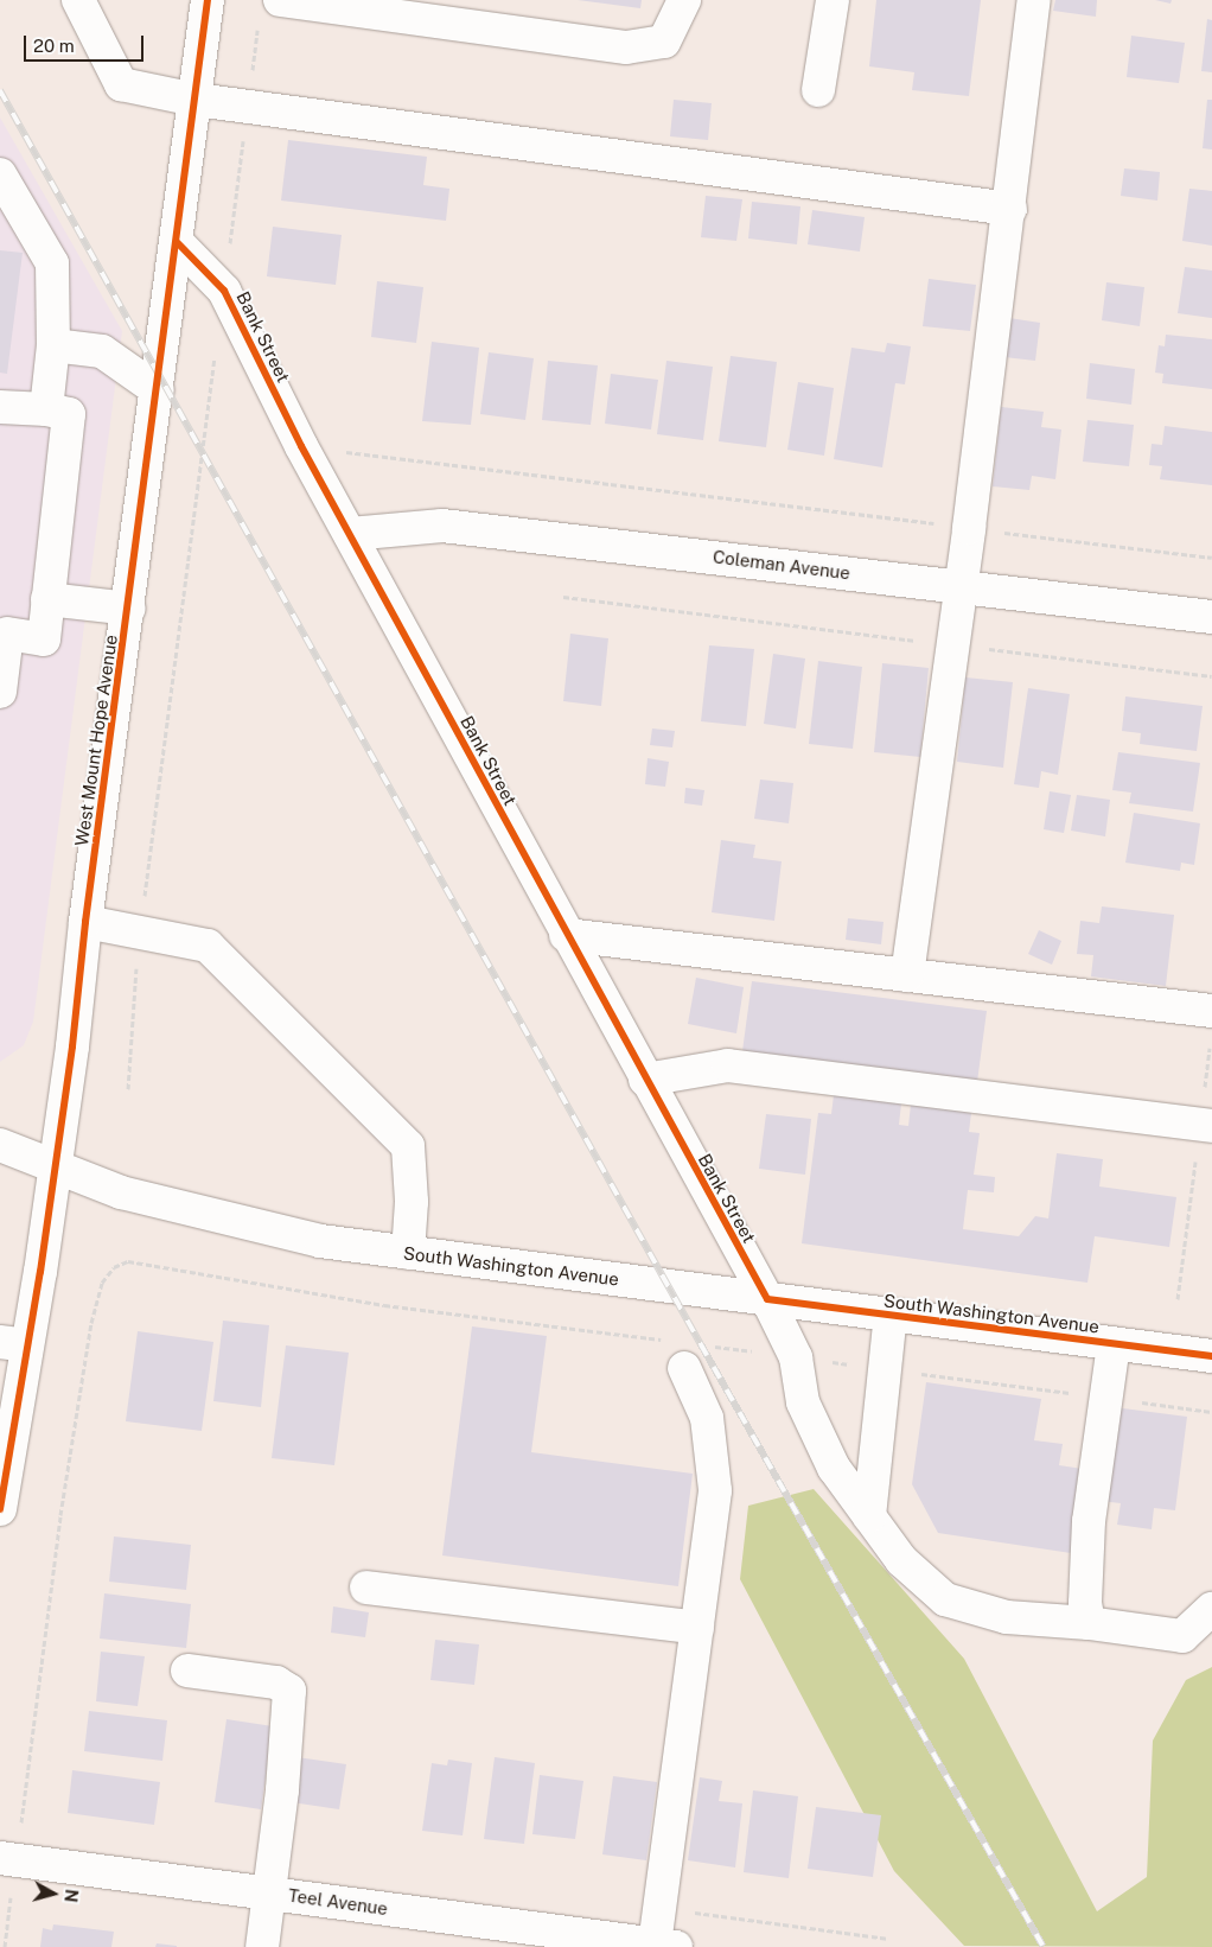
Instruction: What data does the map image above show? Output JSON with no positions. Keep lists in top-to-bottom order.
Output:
{
  "streets": {
    "street": [
      "Bank Street",
      "Coleman Avenue",
      "West Mount Hope Avenue",
      "South Washington Avenue",
      "Teel Avenue"
    ]
  },
  "crossings": [
    ["Bank Street", "Coleman Avenue"],
    ["Bank Street", "West Mount Hope Avenue"],
    ["Bank Street", "South Washington Avenue"],
    ["West Mount Hope Avenue", "South Washington Avenue"]
  ],
  "scale_bar": "20 m",
  "north": "right"
}
